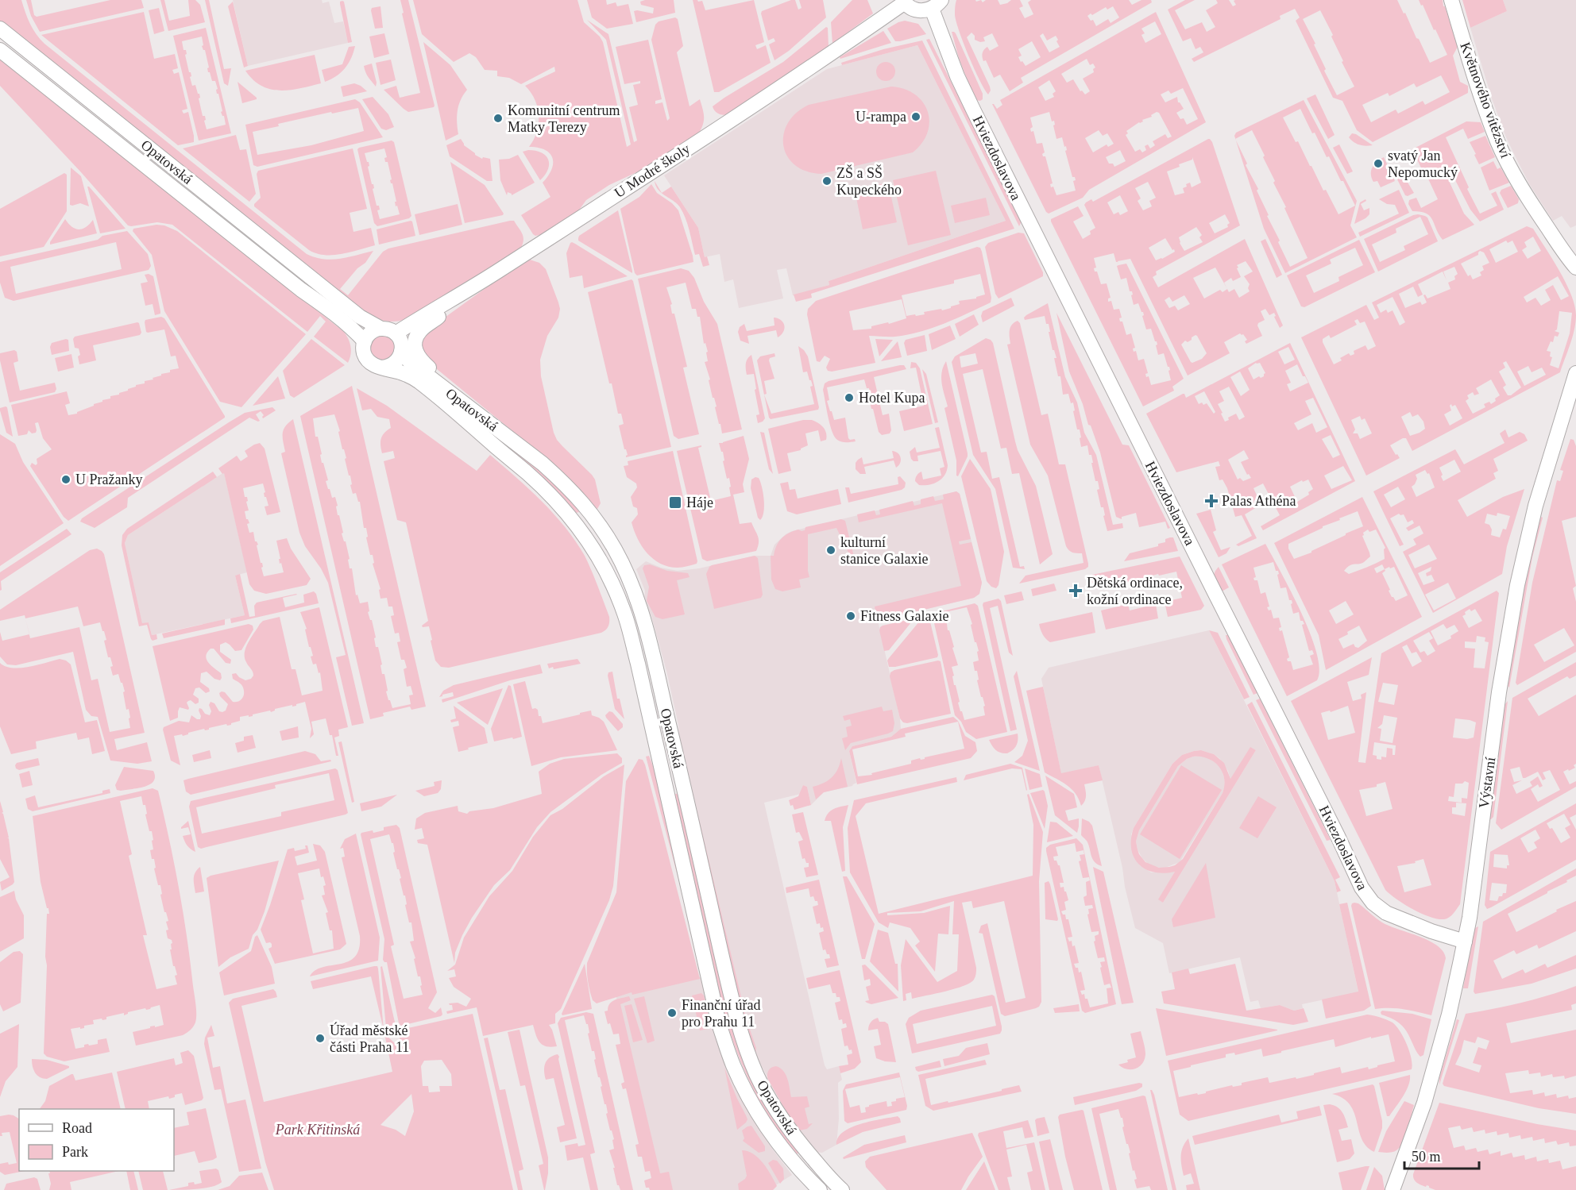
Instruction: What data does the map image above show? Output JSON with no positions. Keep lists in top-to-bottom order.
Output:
{
  "streets": {
    "main road": [
      "Květnového vítězství",
      "Hviezdoslavova",
      "Opatovská",
      "U Modré školy",
      "Výstavní"
    ]
  },
  "crossings": [
    ["Hviezdoslavova", "U Modré školy"],
    ["Hviezdoslavova", "Výstavní"],
    ["Opatovská", "U Modré školy"]
  ],
  "parks": ["Park Křitinská"],
  "places": {
    "other": [
      "U-rampa",
      "Komunitní centrum Matky Terezy",
      "svatý Jan Nepomucký",
      "ZŠ a SŠ Kupeckého",
      "Hotel Kupa",
      "U Pražanky",
      "kulturní stanice Galaxie",
      "Fitness Galaxie",
      "Finanční úřad pro Prahu 11",
      "Úřad městské části Praha 11"
    ],
    "health": ["Palas Athéna", "Dětská ordinace, kožní ordinace"],
    "transit": ["Háje"]
  },
  "legend": ["Road", "Park"],
  "scale_bar": "50 m"
}
